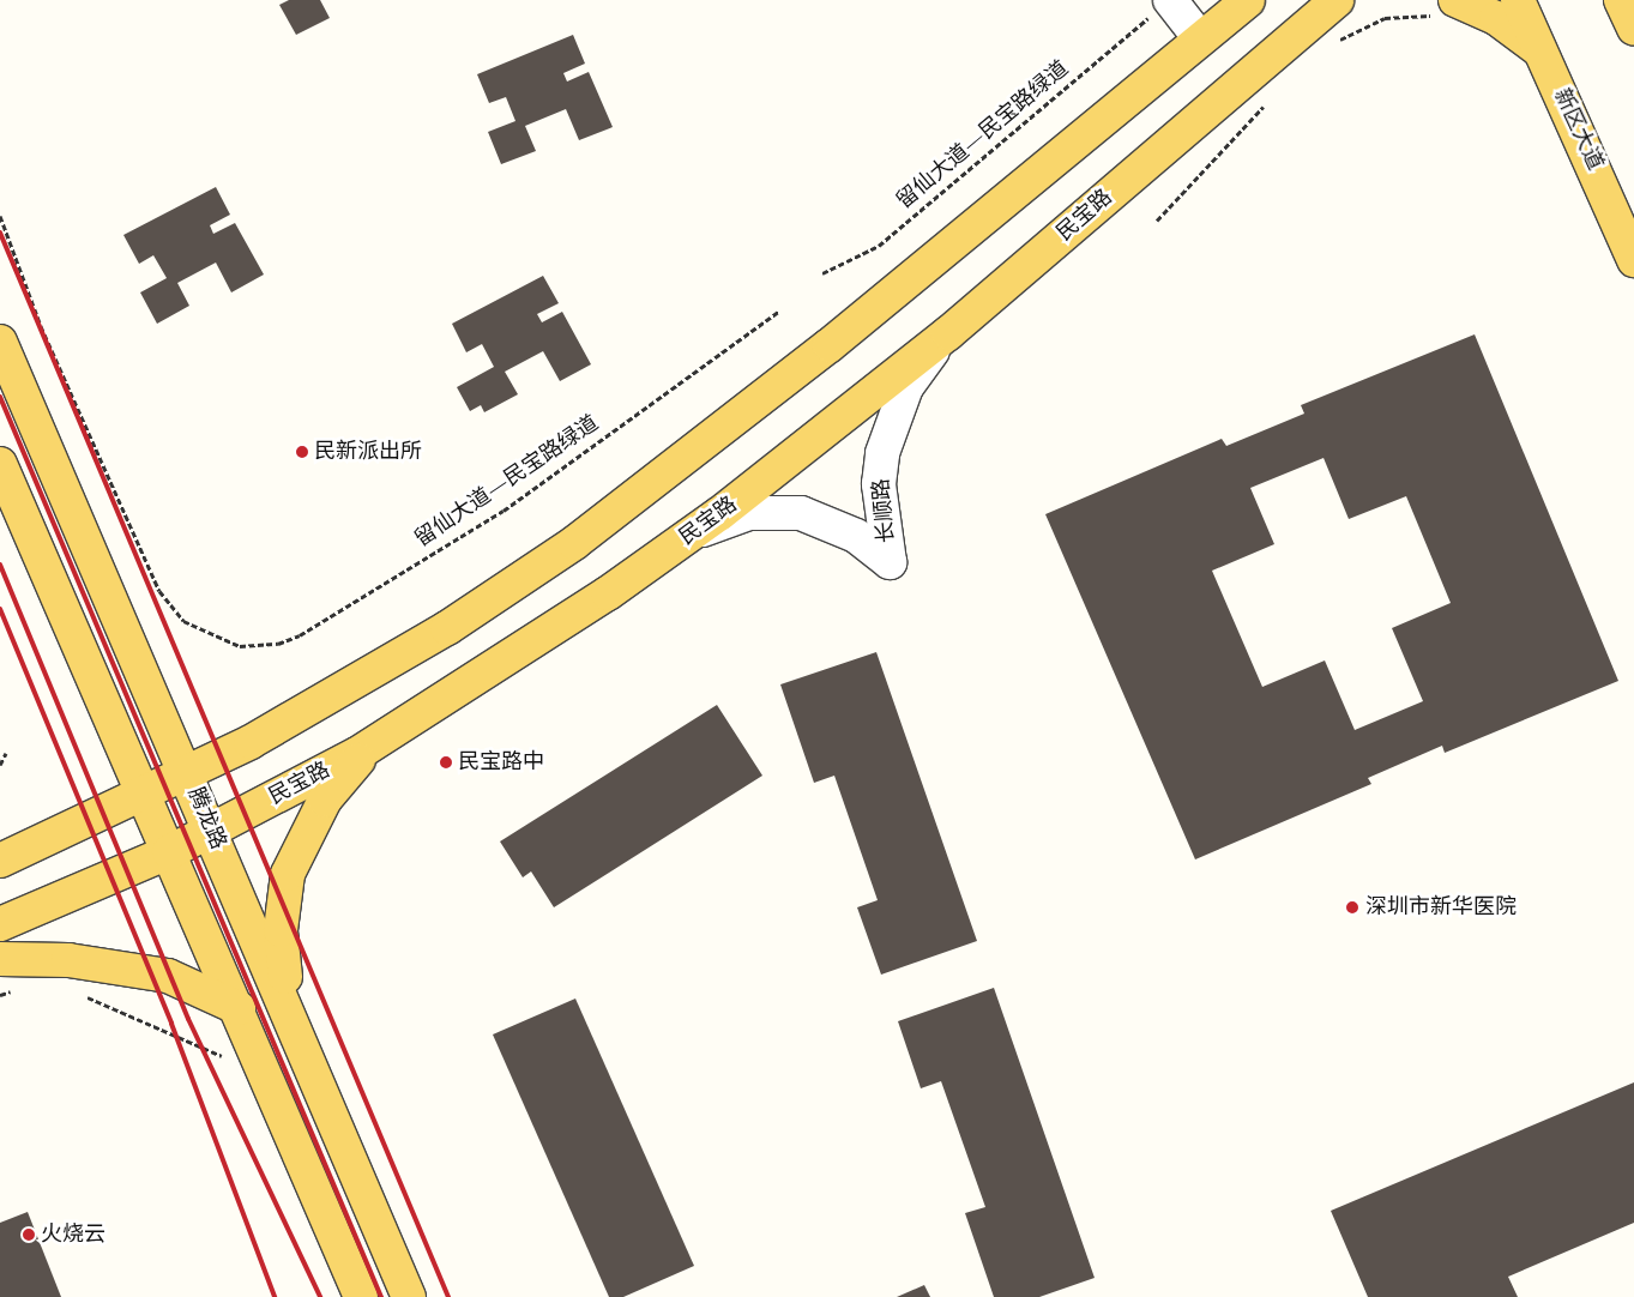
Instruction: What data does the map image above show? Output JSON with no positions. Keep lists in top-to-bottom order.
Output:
{
  "streets": {
    "main road": ["新区大道", "民宝路", "腾龙路"],
    "street": ["长顺路"],
    "path": ["留仙大道—民宝路绿道"]
  },
  "crossings": [
    ["民宝路", "长顺路"],
    ["民宝路", "腾龙路"]
  ],
  "places": [
    "民新派出所",
    "民宝路中",
    "深圳市新华医院",
    "火烧云"
  ]
}
